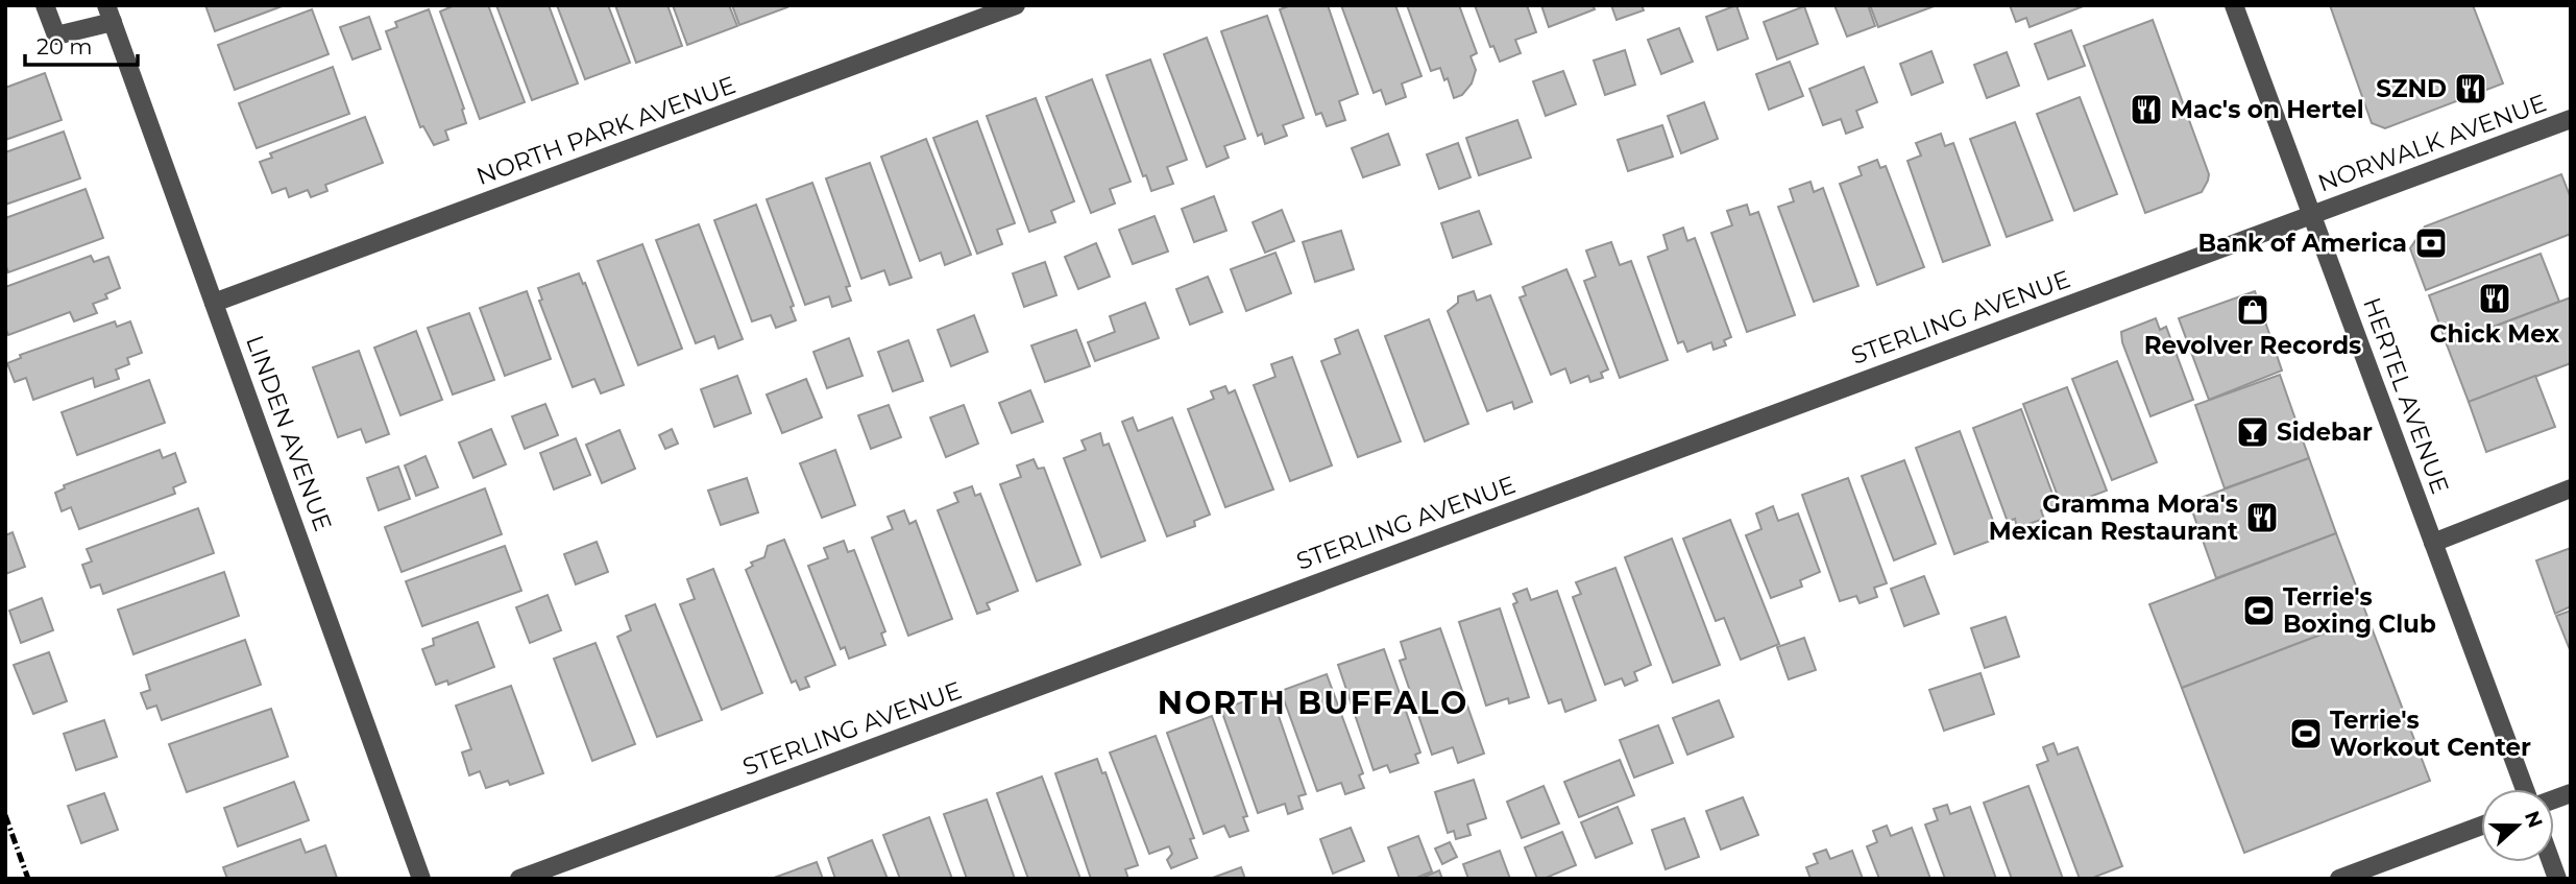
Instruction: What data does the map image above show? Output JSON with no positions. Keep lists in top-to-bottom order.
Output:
{
  "streets": {
    "street": [
      "NORTH PARK AVENUE",
      "NORWALK AVENUE",
      "STERLING AVENUE",
      "HERTEL AVENUE",
      "LINDEN AVENUE"
    ]
  },
  "crossings": [
    ["NORTH PARK AVENUE", "LINDEN AVENUE"],
    ["NORWALK AVENUE", "STERLING AVENUE"],
    ["NORWALK AVENUE", "HERTEL AVENUE"],
    ["STERLING AVENUE", "HERTEL AVENUE"]
  ],
  "districts": ["NORTH BUFFALO"],
  "places": {
    "restaurant": [
      "SZND",
      "Mac's on Hertel",
      "Chick Mex",
      "Gramma Mora's Mexican Restaurant"
    ],
    "bank": ["Bank of America"],
    "shop": ["Revolver Records"],
    "bar": ["Sidebar"],
    "sports": ["Terrie's Boxing Club", "Terrie's Workout Center"]
  },
  "scale_bar": "20 m",
  "north": "right"
}
